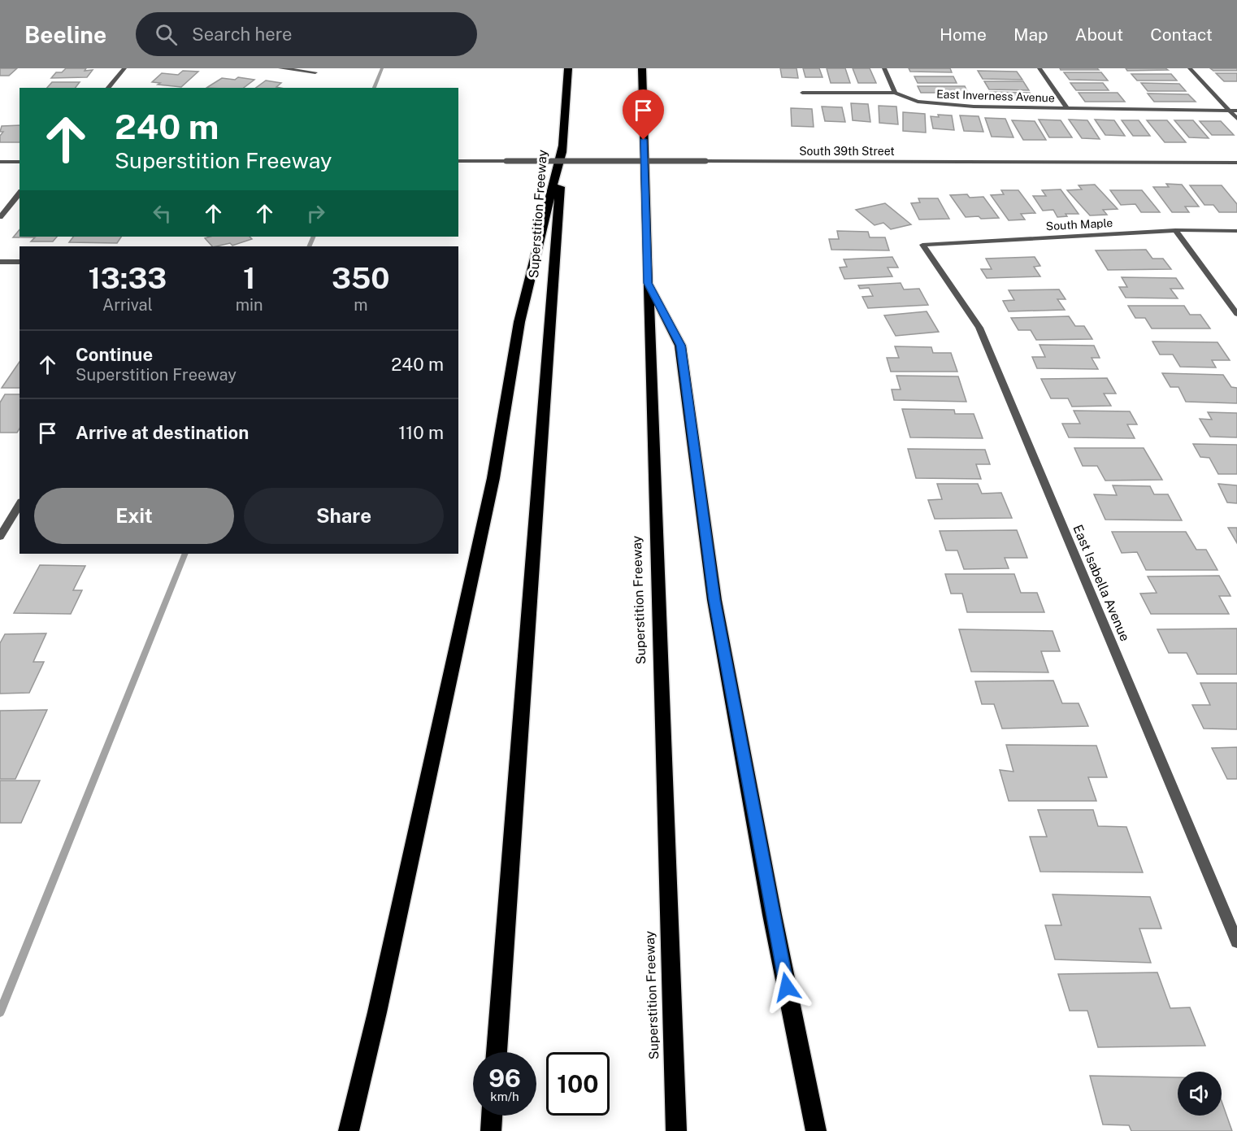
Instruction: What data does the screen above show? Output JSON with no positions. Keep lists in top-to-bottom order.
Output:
{
  "streets": {
    "highway": ["Superstition Freeway"],
    "street": [
      "East Inverness Avenue",
      "South 39th Street",
      "South Maple",
      "East Isabella Avenue"
    ]
  },
  "crossings": [
    ["South Maple", "East Isabella Avenue"]
  ],
  "page": {
    "header": "Beeline",
    "search": "Search here",
    "nav": [
      "Home",
      "Map",
      "About",
      "Contact"
    ],
    "turn": ["240 m", "Superstition Freeway"],
    "eta": [
      "13:33",
      "Arrival",
      "1",
      "min",
      "350",
      "m"
    ],
    "list": [
      {
        "name": "Continue",
        "note": "Superstition Freeway",
        "value": "240 m"
      },
      {
        "name": "Arrive at destination",
        "value": "110 m"
      }
    ],
    "buttons": ["Exit", "Share"],
    "speed": "96 km/h",
    "limit": "100"
  }
}
